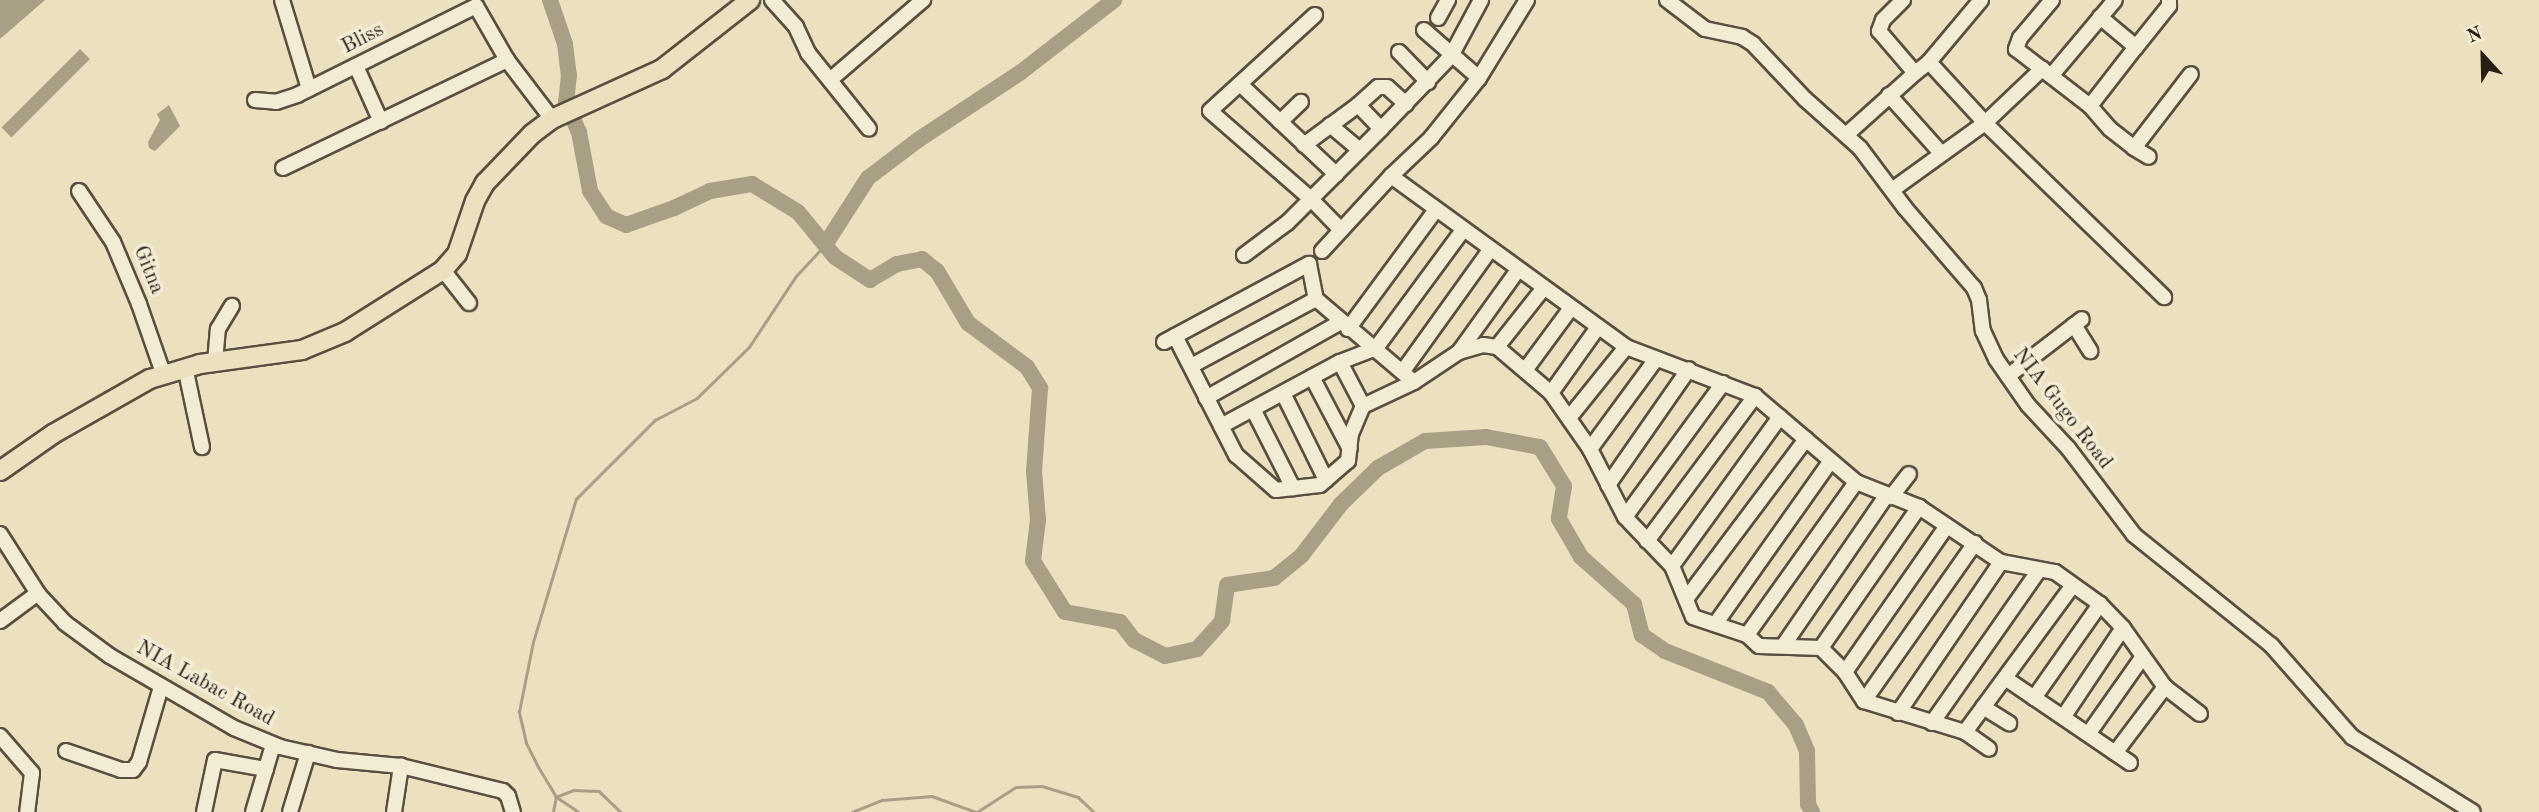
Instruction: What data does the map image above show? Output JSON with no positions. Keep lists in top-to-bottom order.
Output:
{
  "streets": {
    "street": [
      "Bliss",
      "Gitna",
      "NIA Gugo Road",
      "NIA Labac Road"
    ]
  },
  "north": "top"
}
